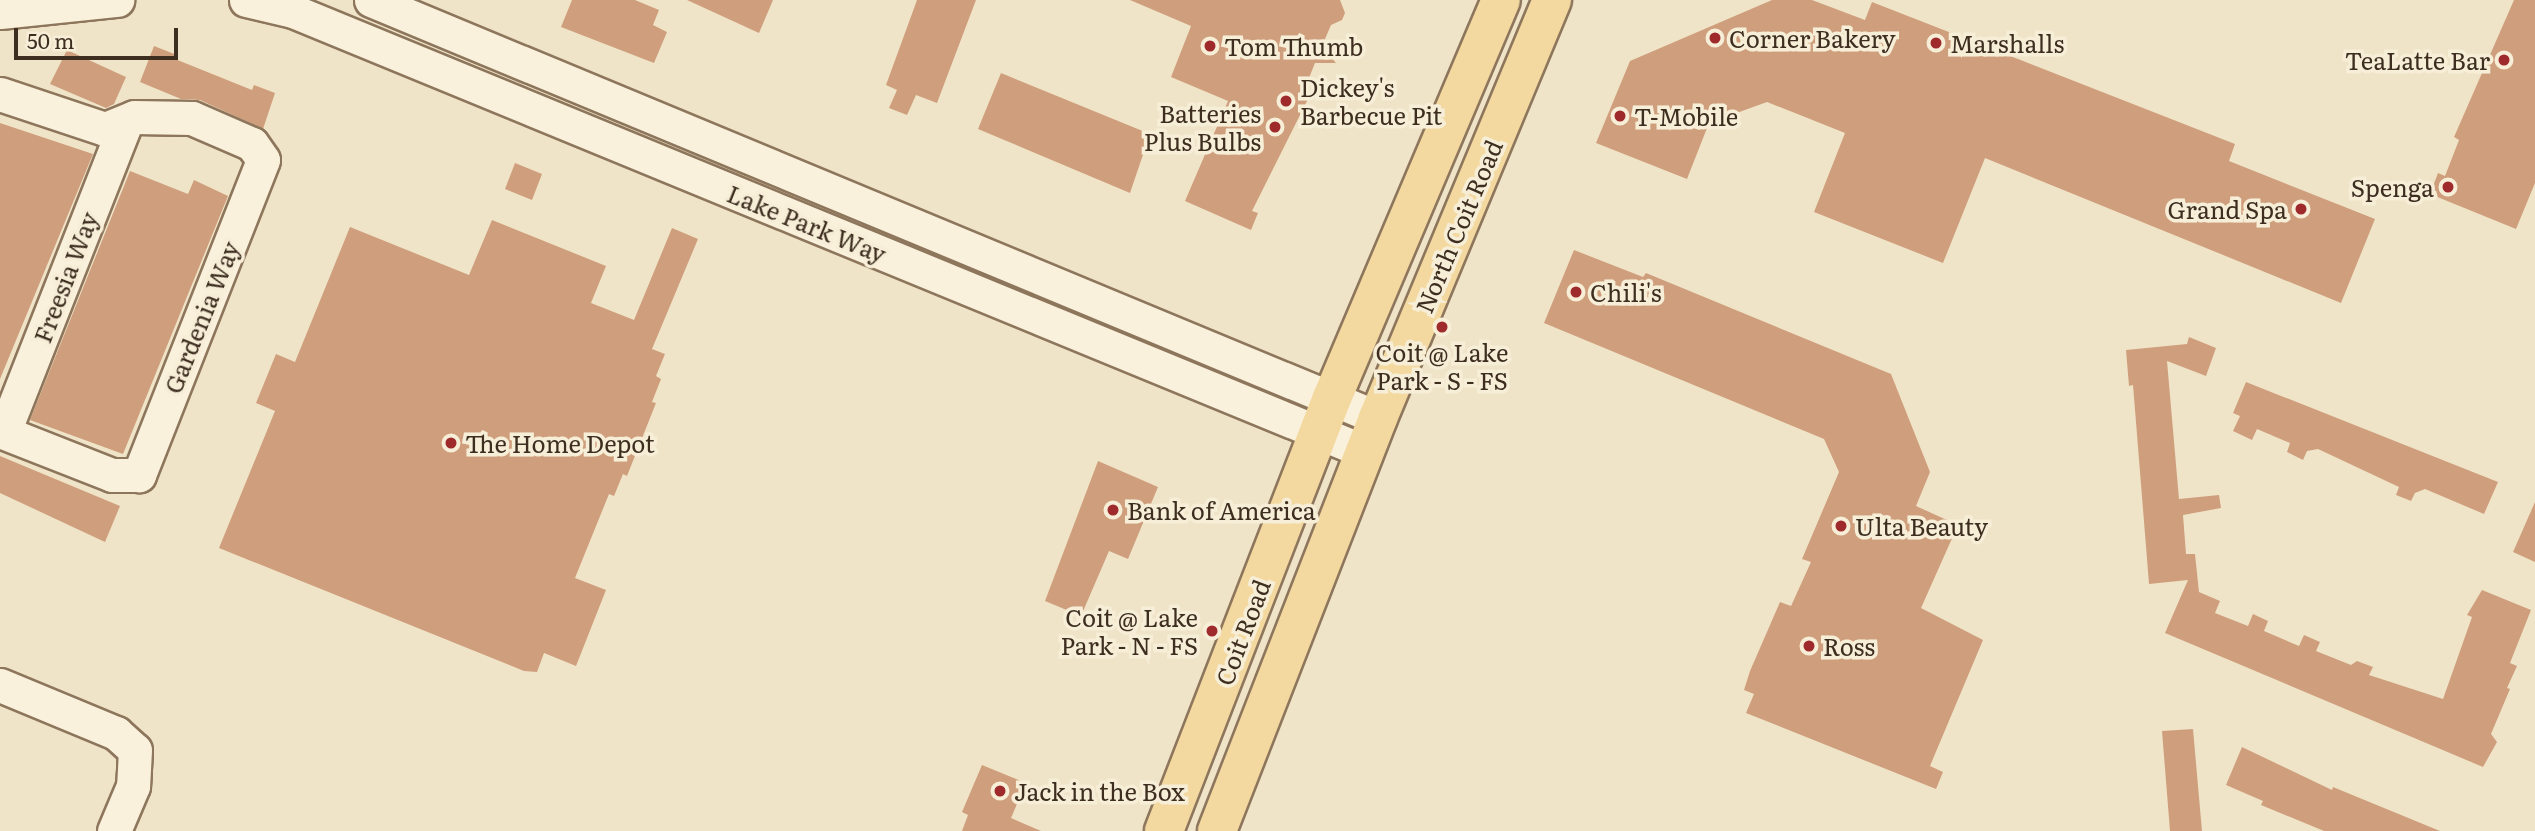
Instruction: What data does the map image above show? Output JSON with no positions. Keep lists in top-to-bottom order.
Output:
{
  "streets": {
    "main road": ["North Coit Road", "Coit Road"],
    "street": ["Lake Park Way", "Freesia Way", "Gardenia Way"]
  },
  "crossings": [
    ["Lake Park Way", "North Coit Road"],
    ["Lake Park Way", "Coit Road"],
    ["North Coit Road", "Coit Road"],
    ["Freesia Way", "Gardenia Way"]
  ],
  "places": [
    "Corner Bakery",
    "Marshalls",
    "Tom Thumb",
    "TeaLatte Bar",
    "Dickey's Barbecue Pit",
    "T-Mobile",
    "Batteries Plus Bulbs",
    "Spenga",
    "Grand Spa",
    "Chili's",
    "Coit @ Lake Park - S - FS",
    "The Home Depot",
    "Bank of America",
    "Ulta Beauty",
    "Coit @ Lake Park - N - FS",
    "Ross",
    "Jack in the Box"
  ],
  "scale_bar": "50 m"
}
